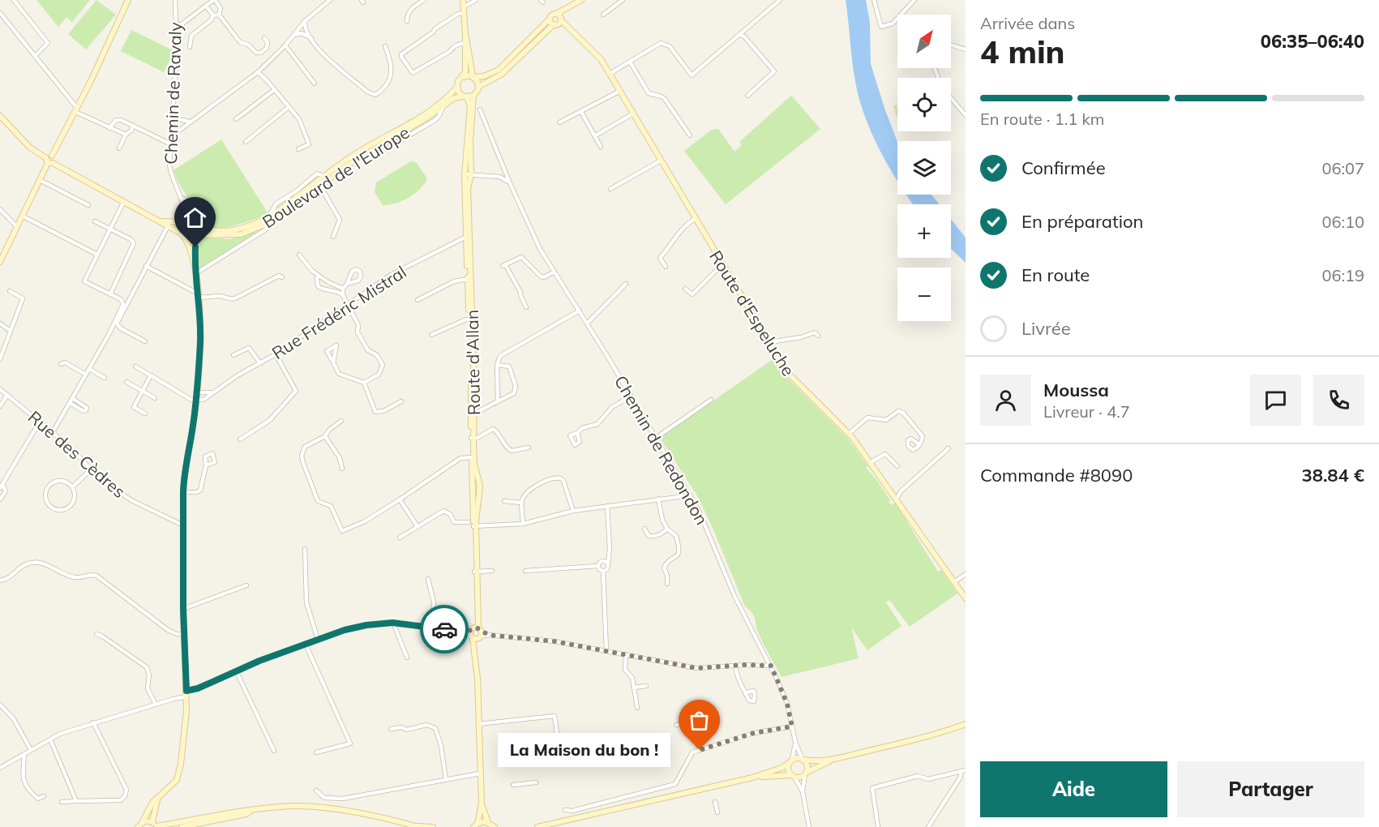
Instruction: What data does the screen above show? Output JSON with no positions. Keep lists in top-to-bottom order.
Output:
{
  "streets": {
    "street": [
      "Chemin de Ravaly",
      "Boulevard de l'Europe",
      "Rue Frédéric Mistral",
      "Route d'Espeluche",
      "Route d'Allan",
      "Chemin de Redondon",
      "Rue des Cèdres"
    ]
  },
  "crossings": [
    ["Chemin de Ravaly", "Boulevard de l'Europe"],
    ["Boulevard de l'Europe", "Route d'Allan"],
    ["Rue Frédéric Mistral", "Route d'Allan"]
  ],
  "places": ["La Maison du bon !"],
  "north": "top right",
  "page": {
    "heading": ["4 min", "Arrivée dans", "06:35–06:40"],
    "panel": [
      "Moussa",
      "Livreur · 4.7",
      "Commande #8090",
      "38.84 €"
    ],
    "map_buttons": ["+", "−"],
    "bar": "En route · 1.1 km",
    "list": [
      ["Confirmée", "06:07"],
      ["En préparation", "06:10"],
      ["En route", "06:19"],
      "Livrée"
    ],
    "bubble": "La Maison du bon !",
    "buttons": ["Aide", "Partager"]
  }
}
